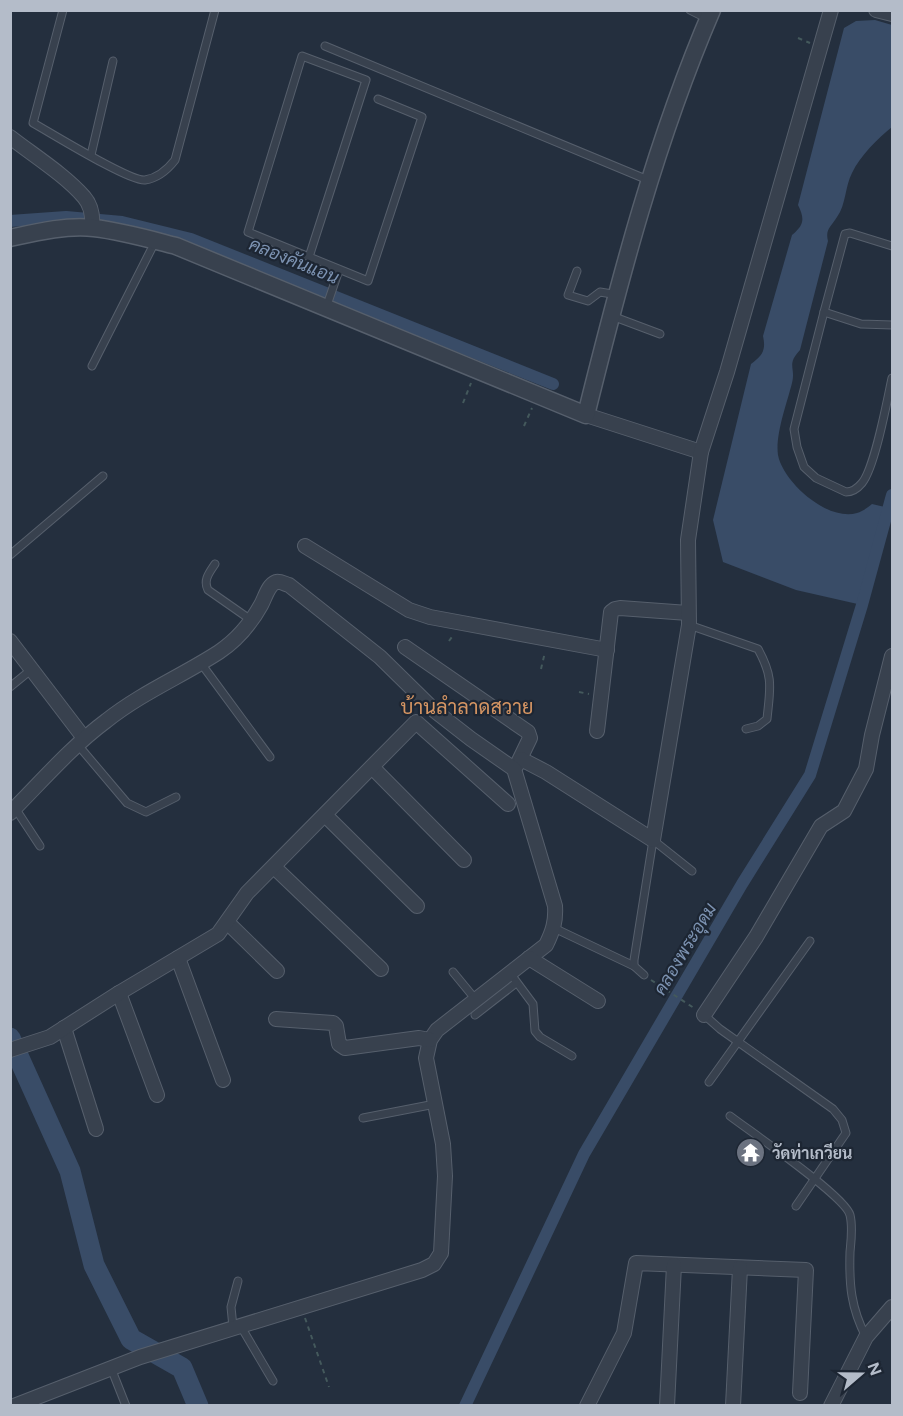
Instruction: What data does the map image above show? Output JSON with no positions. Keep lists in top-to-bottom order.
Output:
{
  "districts": ["บ้านลำลาดสวาย"],
  "water": ["คลองคันแอน", "คลองพระอุดม"],
  "places": {
    "temple": ["วัดท่าเกวียน"]
  },
  "north": "right"
}
